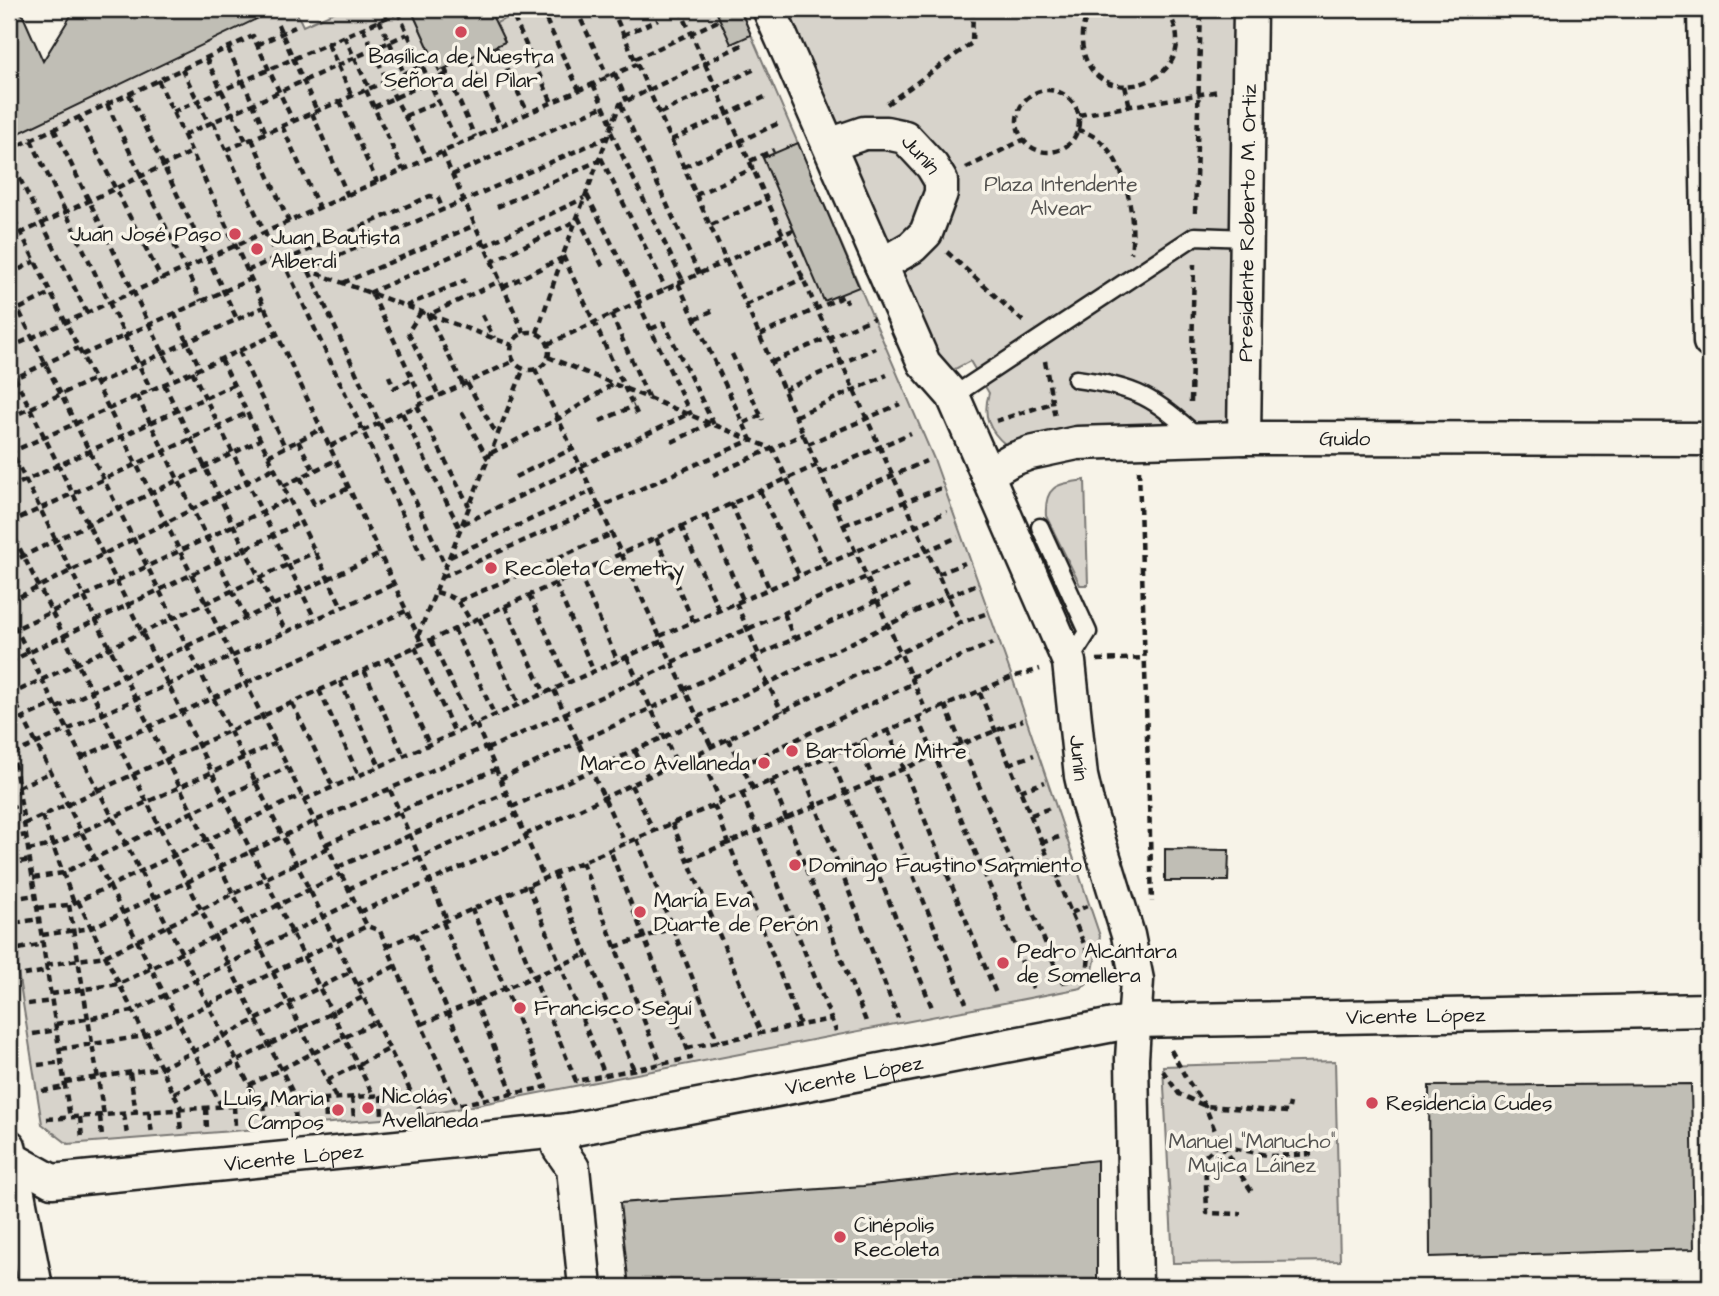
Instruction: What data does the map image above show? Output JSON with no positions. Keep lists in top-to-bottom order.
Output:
{
  "streets": {
    "street": [
      "Junín",
      "Presidente Roberto M. Ortiz",
      "Guido",
      "Vicente López"
    ]
  },
  "crossings": [
    ["Junín", "Guido"],
    ["Junín", "Vicente López"],
    ["Presidente Roberto M. Ortiz", "Guido"]
  ],
  "parks": ["Plaza Intendente Alvear", "Manuel \"Manucho\" Mujica Láinez"],
  "places": [
    "Basílica de Nuestra Señora del Pilar",
    "Juan José Paso",
    "Juan Bautista Alberdi",
    "Recoleta Cemetry",
    "Bartolomé Mitre",
    "Marco Avellaneda",
    "Domingo Faustino Sarmiento",
    "María Eva Duarte de Perón",
    "Pedro Alcántara de Somellera",
    "Francisco Seguí",
    "Residencia Cudes",
    "Nicolás Avellaneda",
    "Luis Maria Campos",
    "Cinépolis Recoleta"
  ]
}
